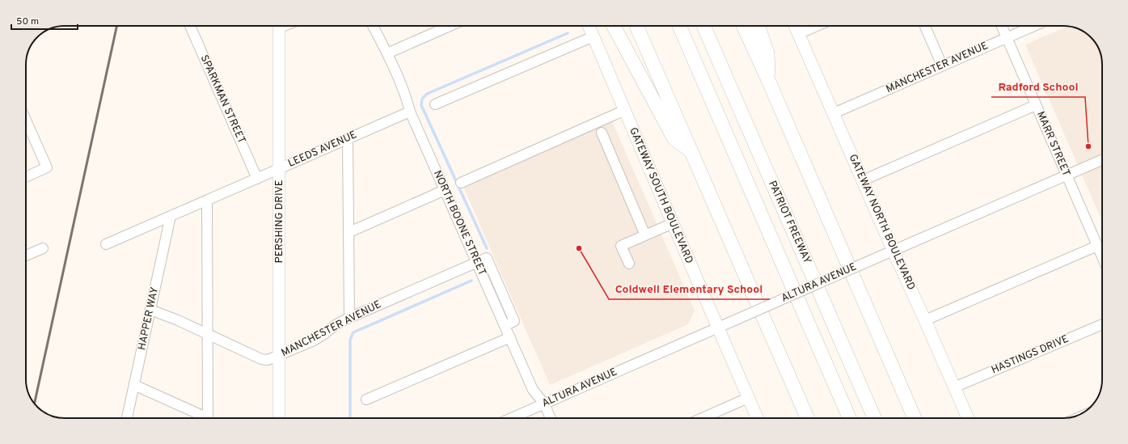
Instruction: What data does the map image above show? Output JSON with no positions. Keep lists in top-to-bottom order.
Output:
{
  "streets": {
    "highway": ["PATRIOT FREEWAY"],
    "main road": ["GATEWAY SOUTH BOULEVARD", "PERSHING DRIVE", "GATEWAY NORTH BOULEVARD"],
    "street": [
      "MANCHESTER AVENUE",
      "SPARKMAN STREET",
      "MARR STREET",
      "LEEDS AVENUE",
      "NORTH BOONE STREET",
      "ALTURA AVENUE",
      "HAPPER WAY",
      "HASTINGS DRIVE"
    ]
  },
  "crossings": [
    ["MANCHESTER AVENUE", "MARR STREET"],
    ["MANCHESTER AVENUE", "PERSHING DRIVE"],
    ["MANCHESTER AVENUE", "GATEWAY NORTH BOULEVARD"],
    ["MANCHESTER AVENUE", "NORTH BOONE STREET"],
    ["MANCHESTER AVENUE", "HAPPER WAY"],
    ["SPARKMAN STREET", "LEEDS AVENUE"],
    ["MARR STREET", "ALTURA AVENUE"],
    ["LEEDS AVENUE", "PERSHING DRIVE"],
    ["LEEDS AVENUE", "NORTH BOONE STREET"],
    ["LEEDS AVENUE", "HAPPER WAY"],
    ["GATEWAY SOUTH BOULEVARD", "ALTURA AVENUE"],
    ["GATEWAY NORTH BOULEVARD", "ALTURA AVENUE"],
    ["GATEWAY NORTH BOULEVARD", "HASTINGS DRIVE"],
    ["NORTH BOONE STREET", "ALTURA AVENUE"]
  ],
  "places": ["Radford School", "Coldwell Elementary School"],
  "scale_bar": "50 m"
}
